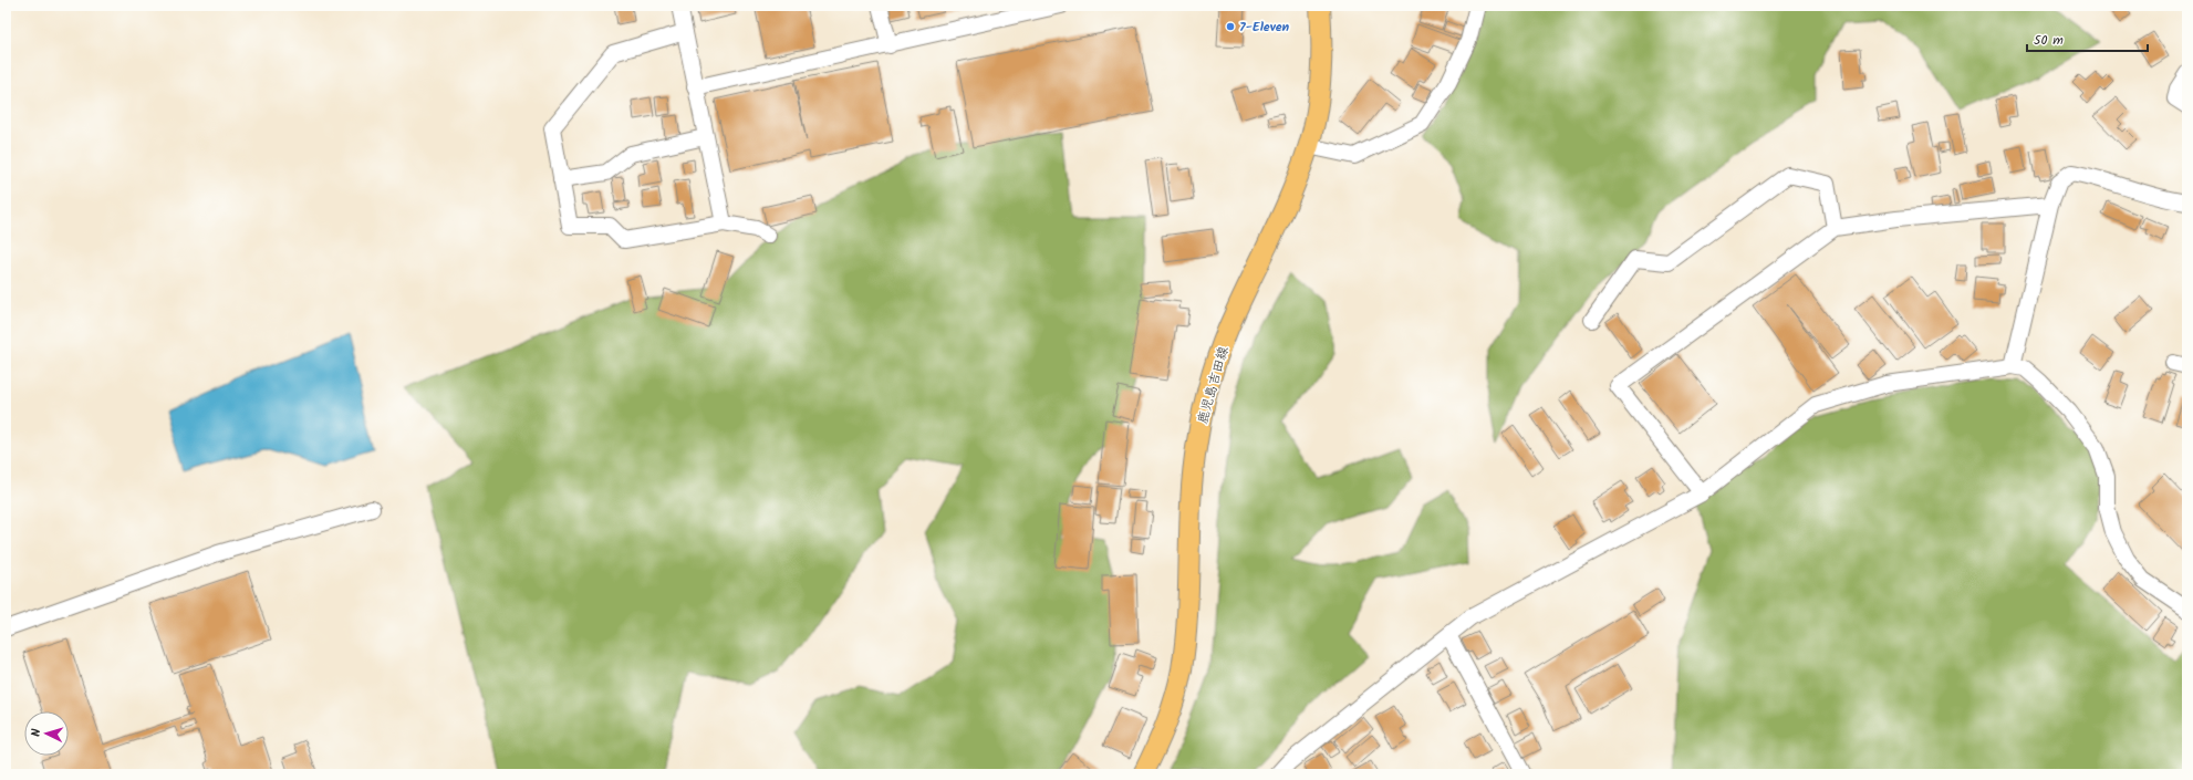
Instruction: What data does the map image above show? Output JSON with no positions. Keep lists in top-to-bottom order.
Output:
{
  "streets": {
    "main road": ["鹿児島吉田線"]
  },
  "places": ["7-Eleven"],
  "scale_bar": "50 m",
  "north": "left"
}
